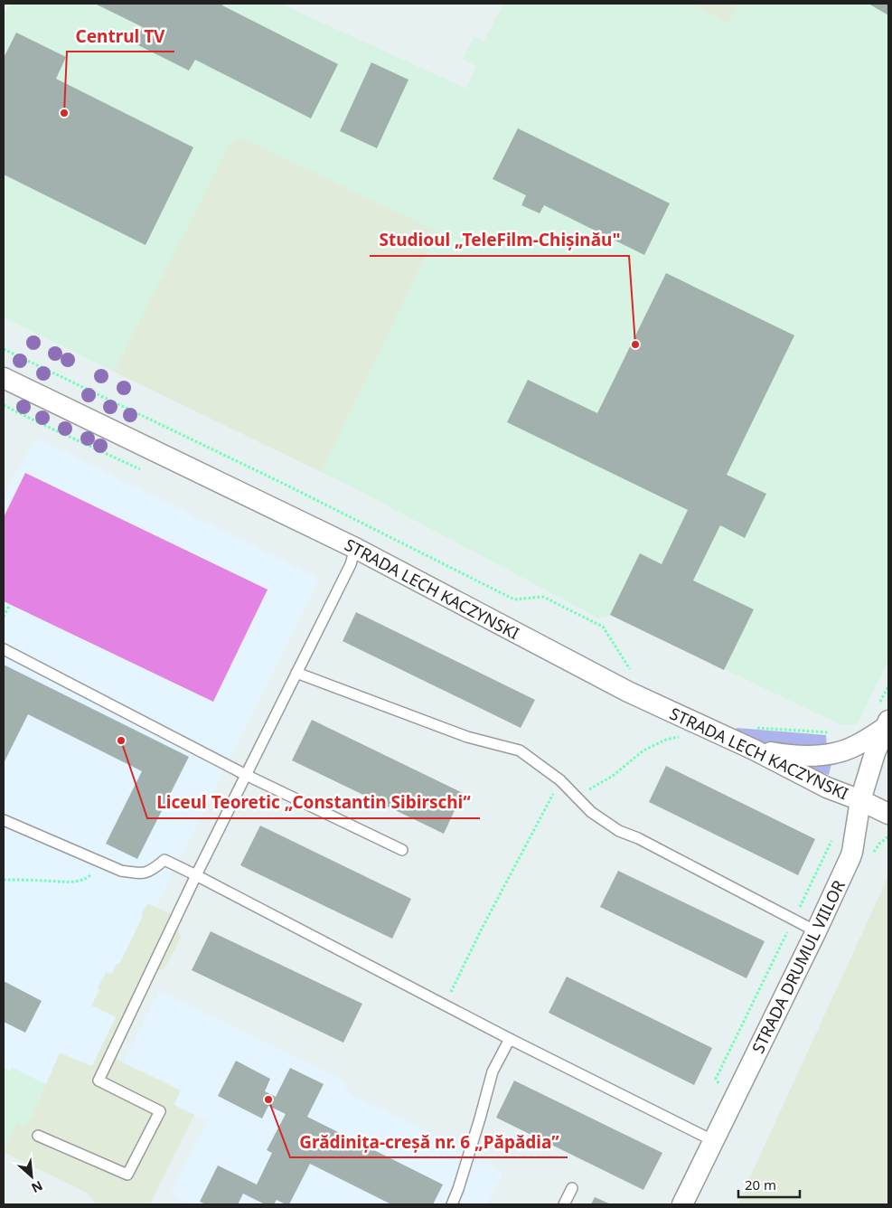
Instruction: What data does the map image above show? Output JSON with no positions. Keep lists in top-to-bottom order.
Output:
{
  "streets": {
    "street": ["STRADA LECH KACZYNSKI", "STRADA DRUMUL VIILOR"]
  },
  "crossings": [
    ["STRADA LECH KACZYNSKI", "STRADA DRUMUL VIILOR"]
  ],
  "places": [
    "Centrul TV",
    "Studioul „TeleFilm-Chișinău\"",
    "Liceul Teoretic „Constantin Sibirschi“",
    "Grădinița-creșă nr. 6 „Păpădia”"
  ],
  "scale_bar": "20 m",
  "north": "bottom right"
}
